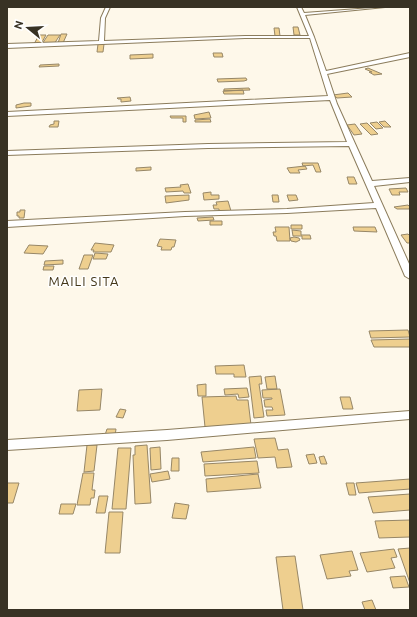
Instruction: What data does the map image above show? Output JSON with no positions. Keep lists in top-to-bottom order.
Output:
{
  "districts": ["MAILI SITA"],
  "north": "left"
}
